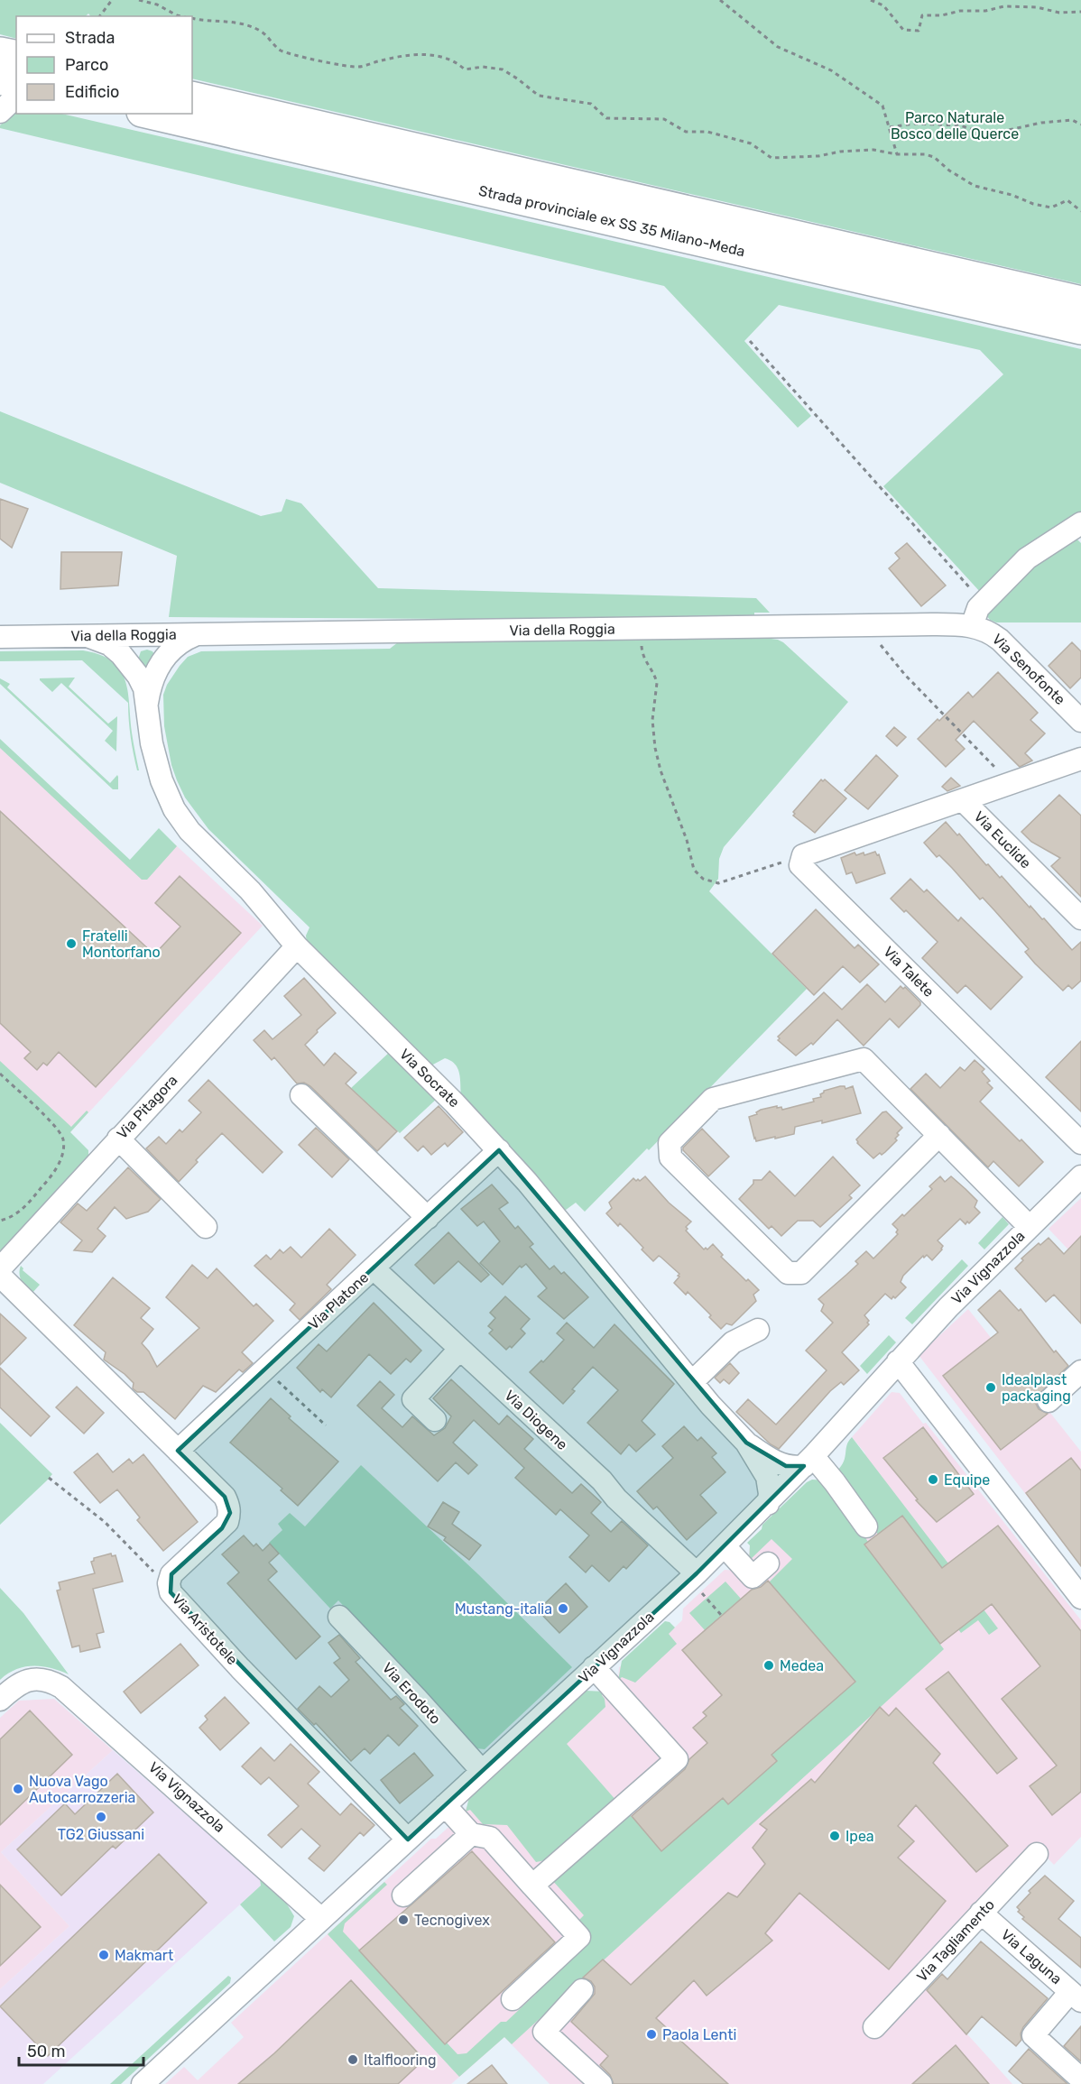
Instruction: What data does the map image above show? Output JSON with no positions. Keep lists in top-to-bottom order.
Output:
{
  "streets": {
    "highway": ["Strada provinciale ex SS 35 Milano-Meda"],
    "street": [
      "Via della Roggia",
      "Via Senofonte",
      "Via Euclide",
      "Via Talete",
      "Via Socrate",
      "Via Pitagora",
      "Via Vignazzola",
      "Via Platone",
      "Via Diogene",
      "Via Aristotele",
      "Via Erodoto",
      "Via Tagliamento",
      "Via Laguna"
    ]
  },
  "crossings": [
    ["Via della Roggia", "Via Senofonte"],
    ["Via della Roggia", "Via Socrate"],
    ["Via Euclide", "Via Talete"],
    ["Via Socrate", "Via Pitagora"],
    ["Via Socrate", "Via Vignazzola"],
    ["Via Socrate", "Via Platone"],
    ["Via Vignazzola", "Via Diogene"],
    ["Via Vignazzola", "Via Aristotele"],
    ["Via Vignazzola", "Via Erodoto"],
    ["Via Platone", "Via Diogene"],
    ["Via Platone", "Via Aristotele"],
    ["Via Tagliamento", "Via Laguna"]
  ],
  "parks": ["Parco Naturale Bosco delle Querce"],
  "places": [
    "Fratelli Montorfano",
    "Idealplast packaging",
    "Equipe",
    "Mustang-italia",
    "Medea",
    "Nuova Vago Autocarrozzeria",
    "TG2 Giussani",
    "Ipea",
    "Tecnogivex",
    "Makmart",
    "Paola Lenti",
    "Italflooring"
  ],
  "legend": ["Strada", "Parco", "Edificio"],
  "scale_bar": "50 m"
}
